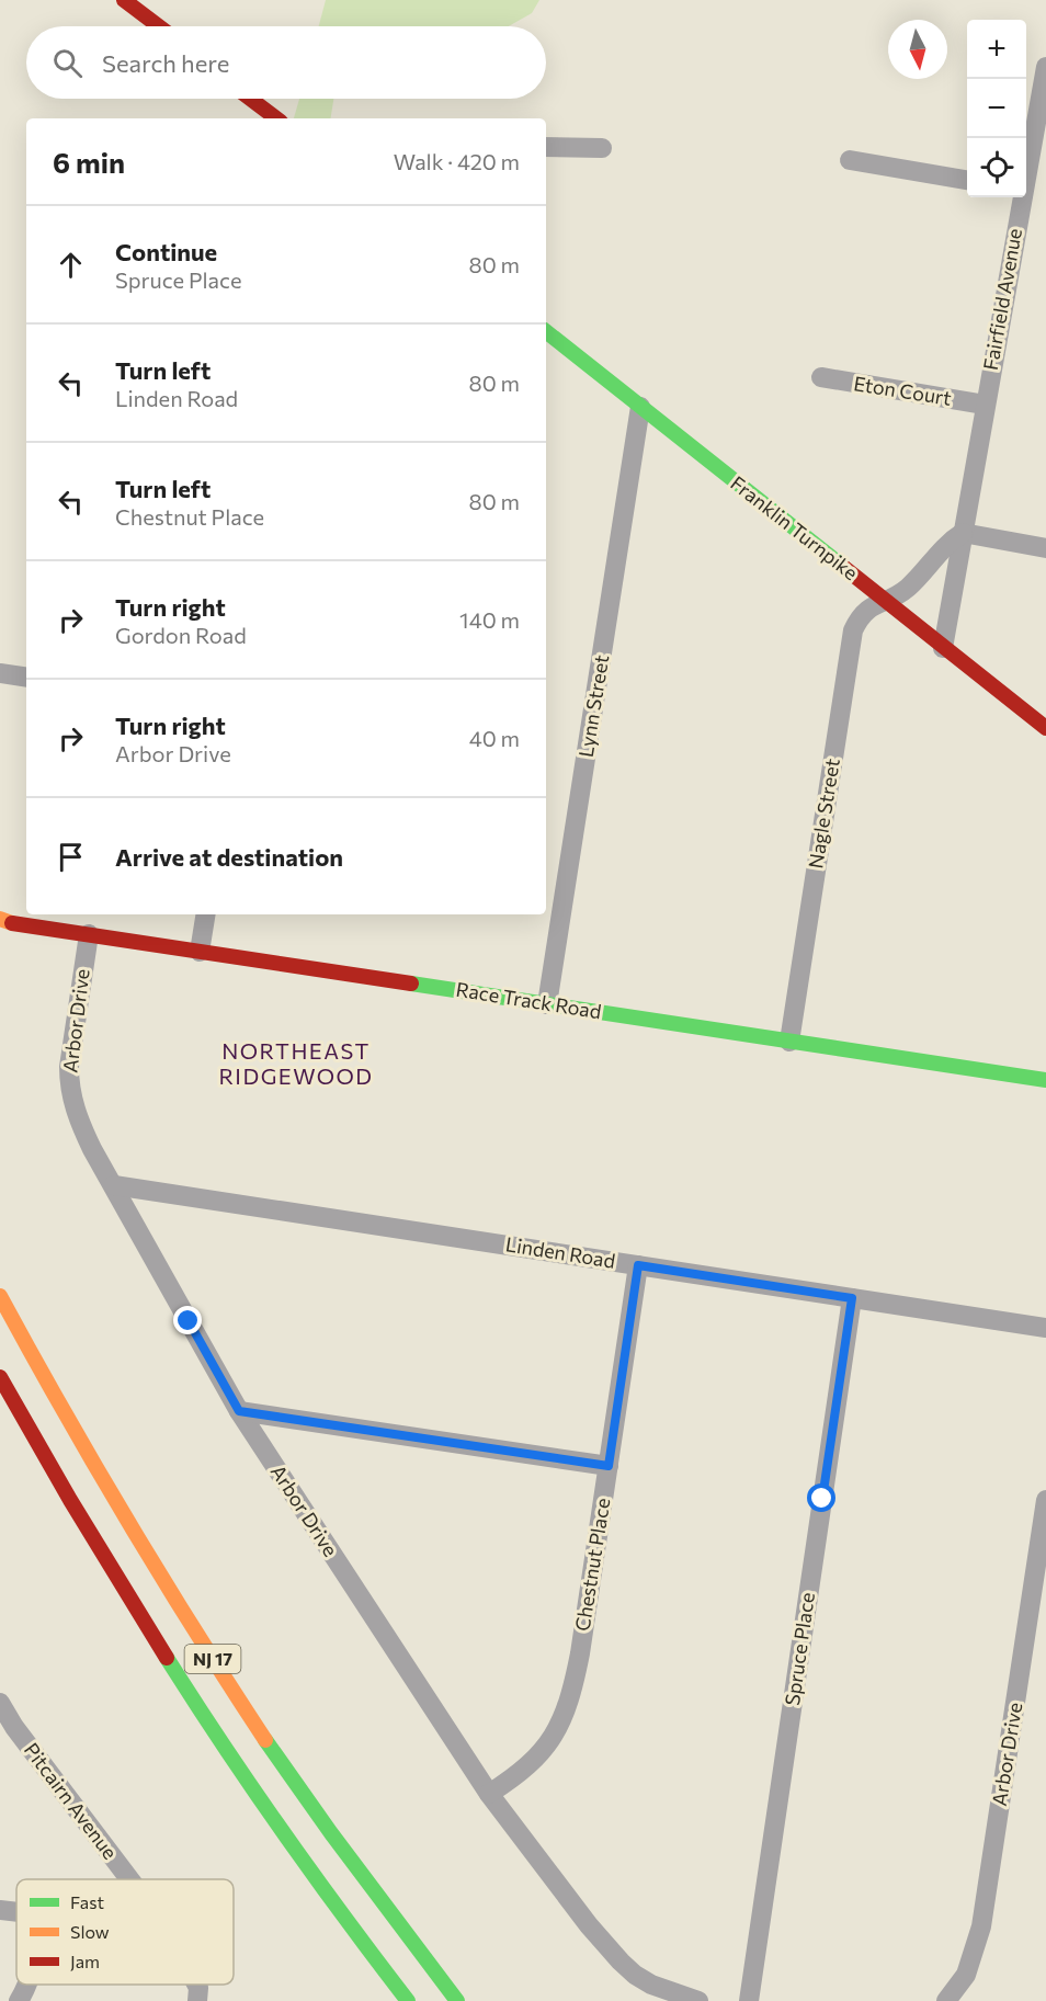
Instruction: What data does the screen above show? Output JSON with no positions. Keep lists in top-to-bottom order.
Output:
{
  "streets": {
    "main road": ["Franklin Turnpike", "Race Track Road", "NJ 17"],
    "street": [
      "Fairfield Avenue",
      "Eton Court",
      "Lynn Street",
      "Nagle Street",
      "Arbor Drive",
      "Linden Road",
      "Chestnut Place",
      "Spruce Place",
      "Pitcairn Avenue"
    ]
  },
  "crossings": [
    ["Fairfield Avenue", "Eton Court"],
    ["Fairfield Avenue", "Franklin Turnpike"],
    ["Franklin Turnpike", "Lynn Street"],
    ["Franklin Turnpike", "Nagle Street"],
    ["Lynn Street", "Race Track Road"],
    ["Nagle Street", "Race Track Road"],
    ["Race Track Road", "Arbor Drive"],
    ["Arbor Drive", "Linden Road"],
    ["Arbor Drive", "Chestnut Place"],
    ["Linden Road", "Chestnut Place"],
    ["Linden Road", "Spruce Place"]
  ],
  "districts": ["NORTHEAST RIDGEWOOD"],
  "legend": ["Fast", "Slow", "Jam"],
  "north": "bottom",
  "page": {
    "map_buttons": ["+", "−"],
    "search": "Search here",
    "heading": ["6 min", "Walk · 420 m"],
    "list": [
      ["Continue", "Spruce Place", "80 m"],
      ["Turn left", "Linden Road", "80 m"],
      ["Turn left", "Chestnut Place", "80 m"],
      ["Turn right", "Gordon Road", "140 m"],
      ["Turn right", "Arbor Drive", "40 m"],
      "Arrive at destination"
    ]
  }
}
